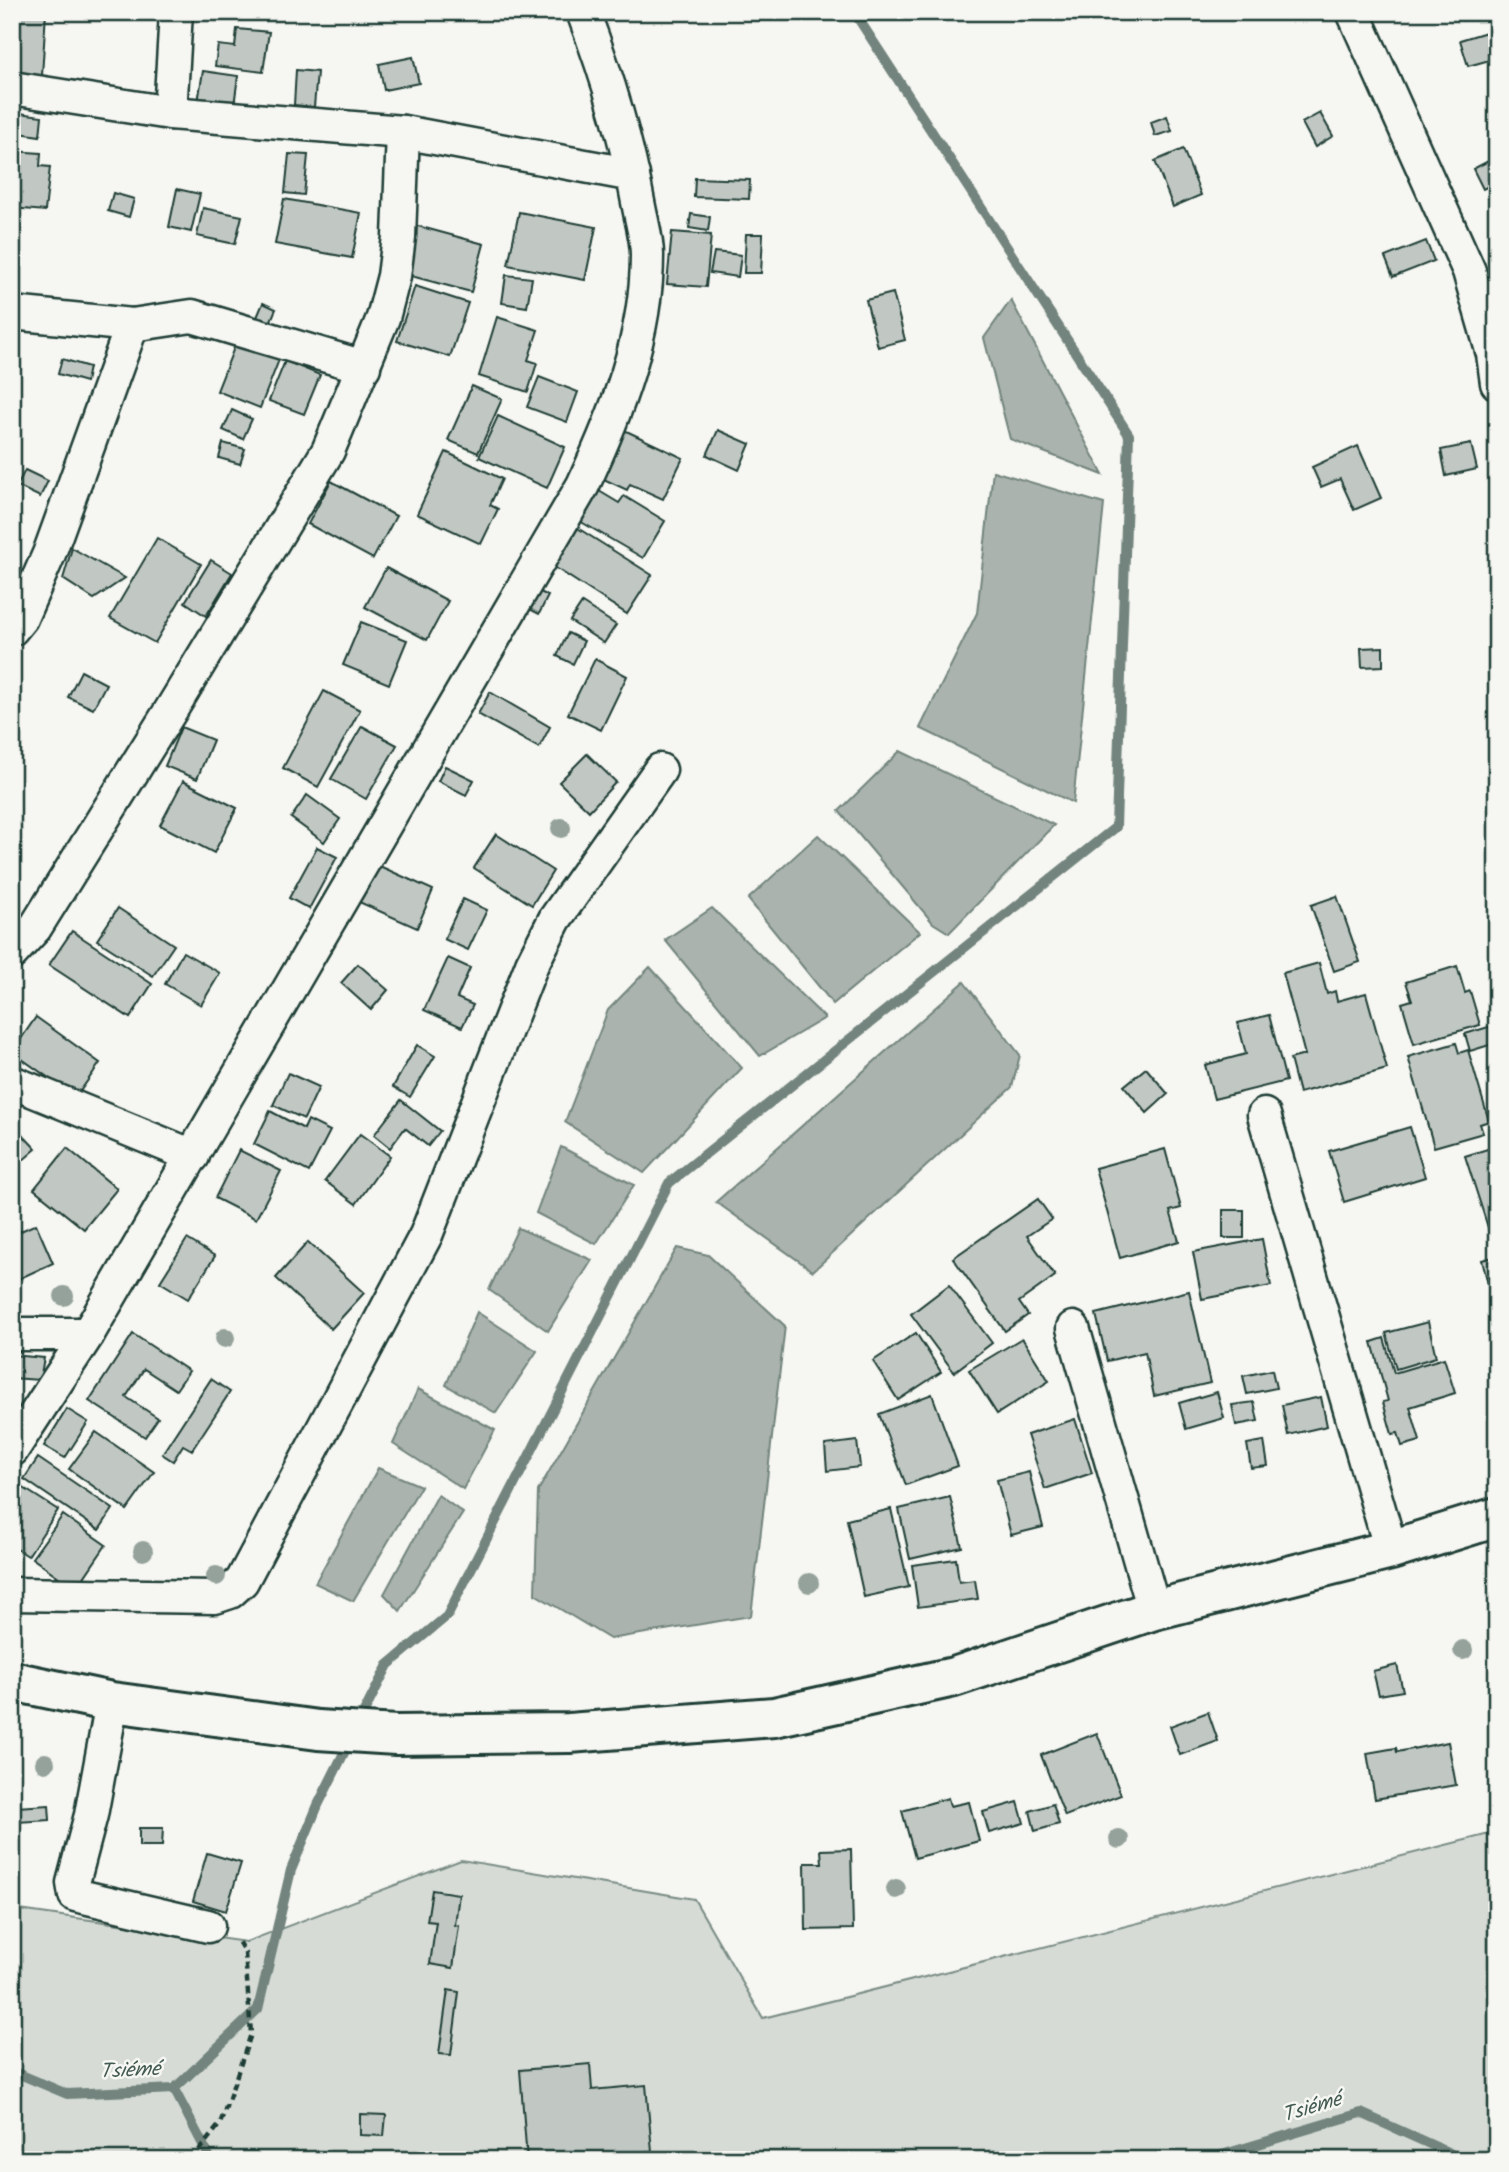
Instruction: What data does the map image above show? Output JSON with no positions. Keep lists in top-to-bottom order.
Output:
{
  "water": ["Tsiémé"]
}
